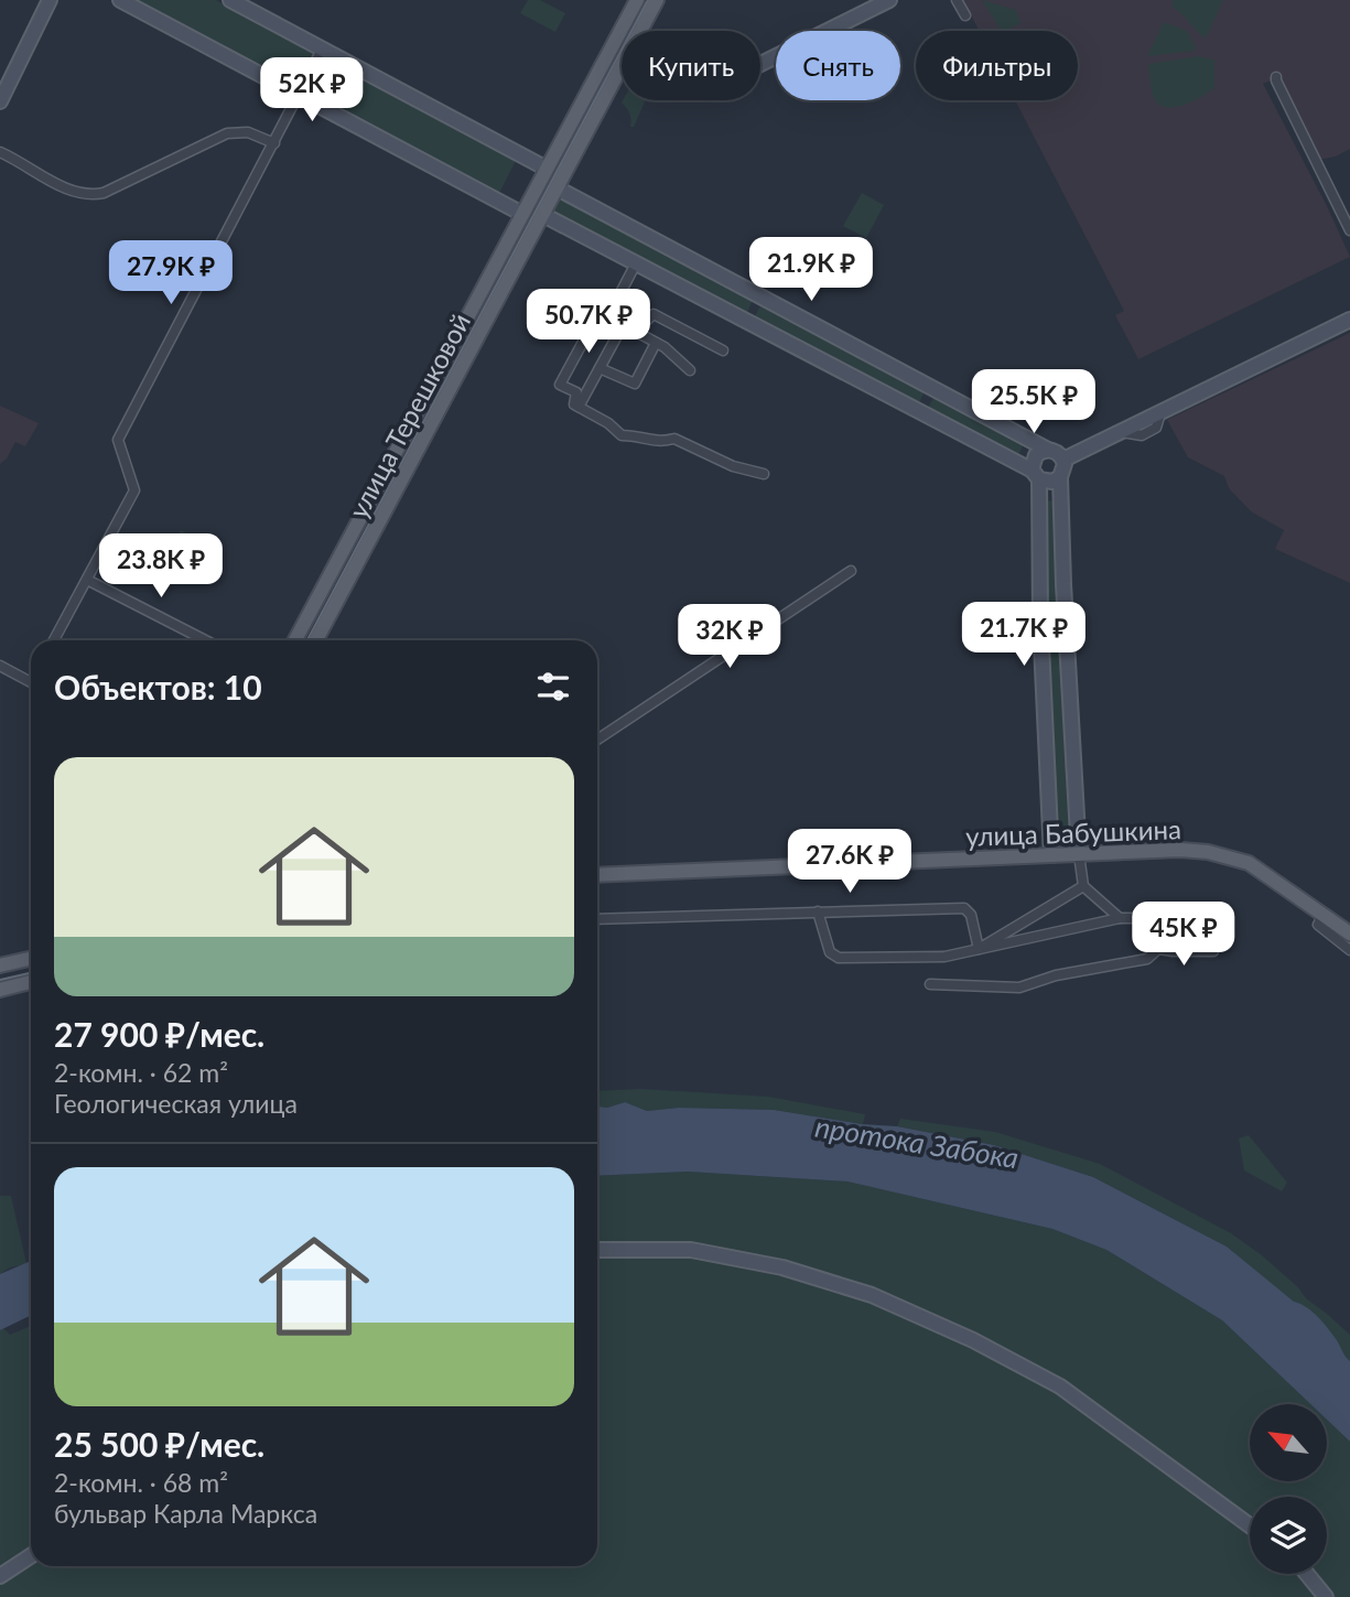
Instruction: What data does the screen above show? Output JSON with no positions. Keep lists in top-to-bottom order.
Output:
{
  "streets": {
    "main road": ["улица Терешковой", "улица Бабушкина"]
  },
  "water": ["протока Забока"],
  "north": "top left",
  "page": {
    "chip": ["Купить", "Снять", "Фильтры"],
    "price": [
      "52K ₽",
      "21.9K ₽",
      "27.9K ₽",
      "50.7K ₽",
      "25.5K ₽",
      "23.8K ₽",
      "21.7K ₽",
      "32K ₽",
      "27.6K ₽",
      "45K ₽"
    ],
    "heading": "Объектов: 10",
    "list": [
      {
        "name": "27 900 ₽/мес.",
        "note": "2-комн. · 62 m² · Геологическая улица"
      },
      {
        "name": "25 500 ₽/мес.",
        "note": "2-комн. · 68 m² · бульвар Карла Маркса"
      }
    ]
  }
}
